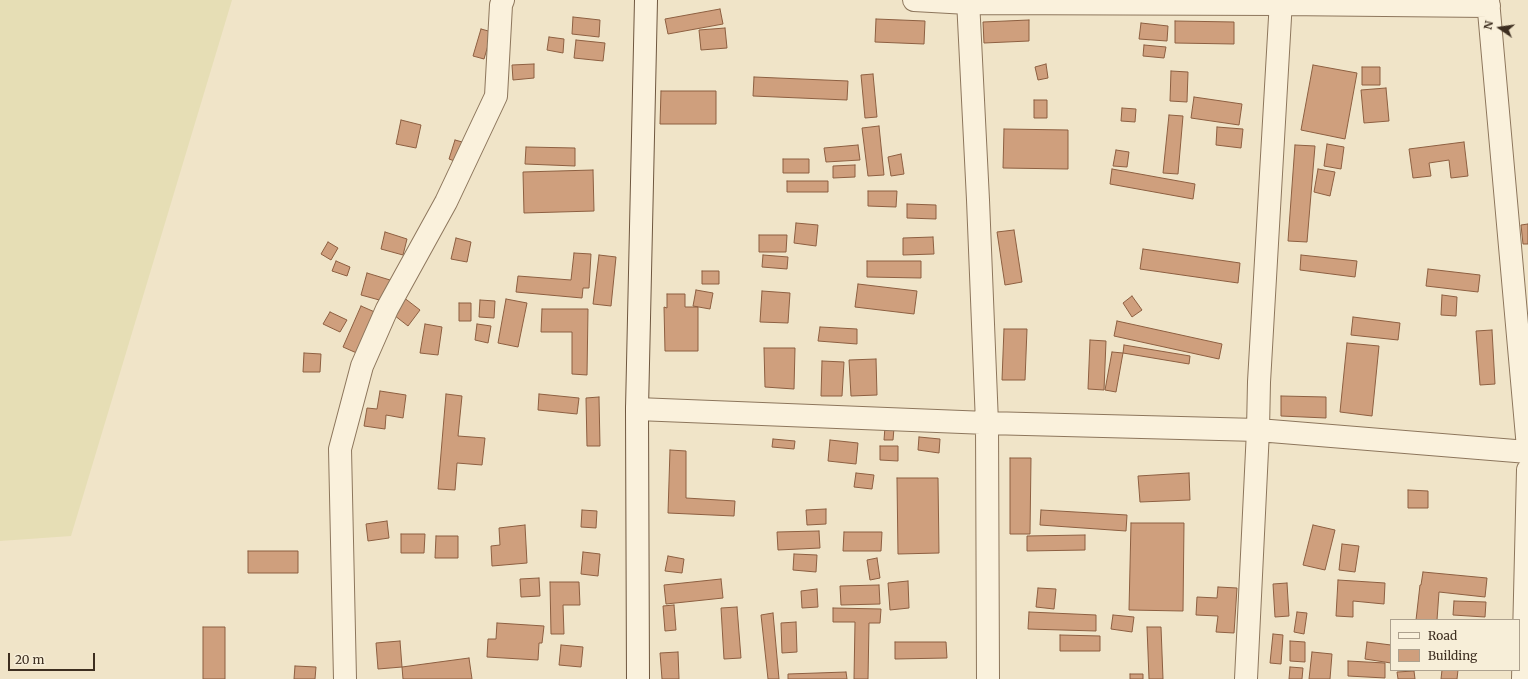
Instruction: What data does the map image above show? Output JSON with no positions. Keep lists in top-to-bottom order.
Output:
{
  "legend": ["Road", "Building"],
  "scale_bar": "20 m",
  "north": "left"
}
